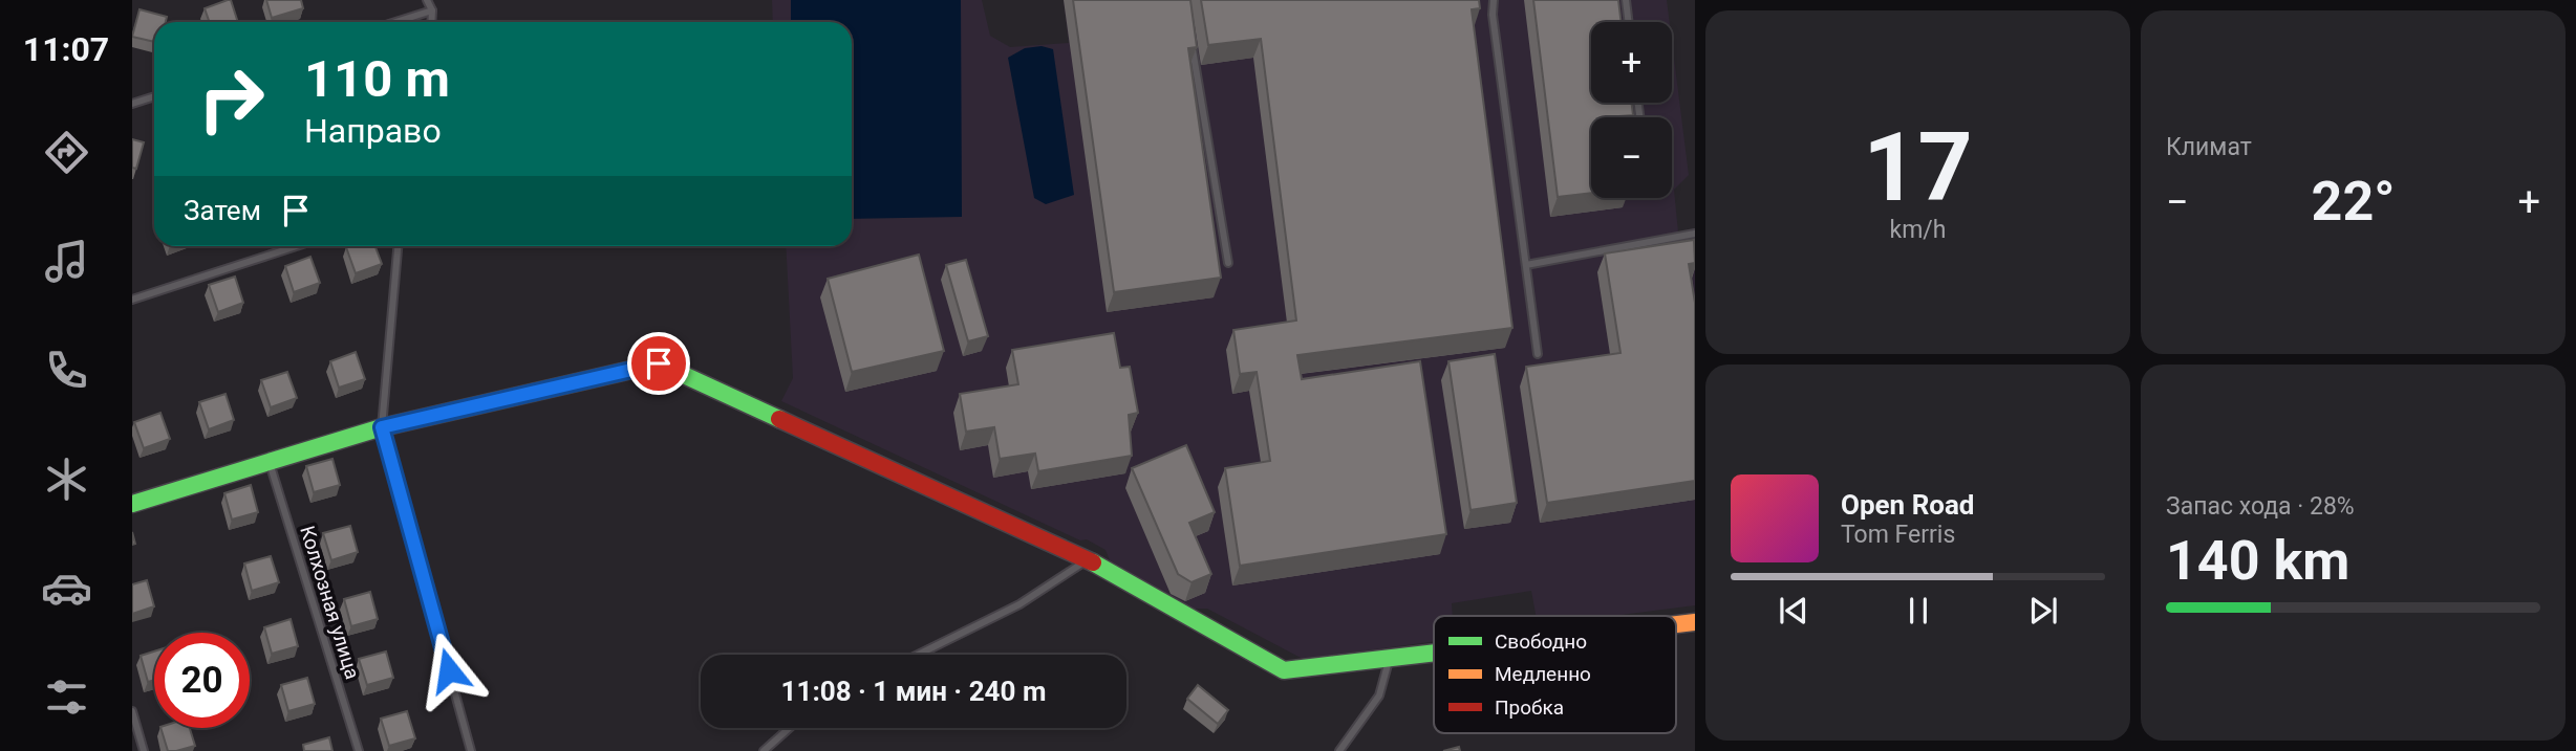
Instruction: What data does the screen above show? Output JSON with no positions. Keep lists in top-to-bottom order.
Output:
{
  "streets": {
    "lane": ["Колхозная улица"]
  },
  "legend": ["Свободно", "Медленно", "Пробка"],
  "page": {
    "tabs": "11:07",
    "tile": [
      ["17", "km/h"],
      "Климат",
      ["Запас хода · 28%", "140 km"]
    ],
    "map_buttons": ["+", "−"],
    "turn": ["110 m", "Направо"],
    "heat": ["−", "22°", "+"],
    "then": "Затем",
    "song": ["Open Road", "Tom Ferris"],
    "limit": "20",
    "trip": "11:08 · 1 мин · 240 m"
  }
}
